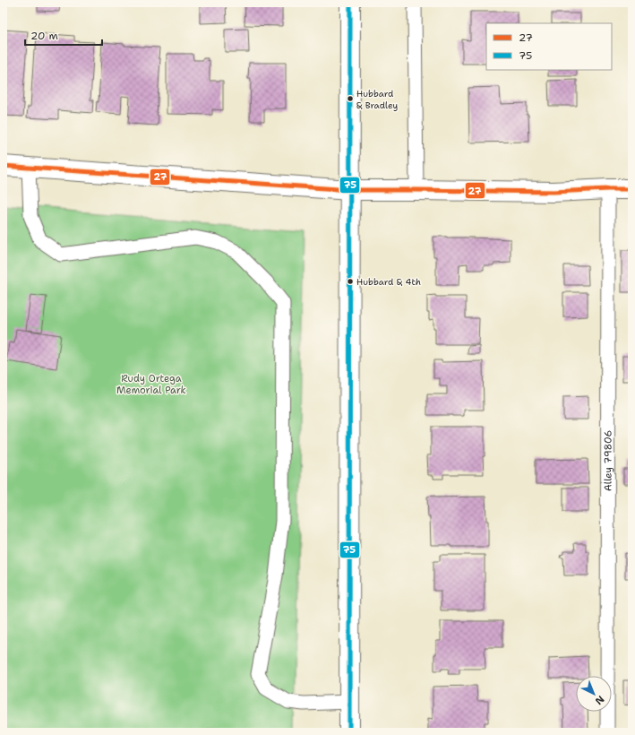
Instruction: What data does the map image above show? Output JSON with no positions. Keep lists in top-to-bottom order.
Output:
{
  "streets": {
    "lane": ["Alley 79806"]
  },
  "parks": ["Rudy Ortega Memorial Park"],
  "places": ["Hubbard & Bradley", "Hubbard & 4th"],
  "lines": ["transit line 75", "transit line 27"],
  "legend": ["27", "75"],
  "scale_bar": "20 m",
  "north": "bottom right"
}
